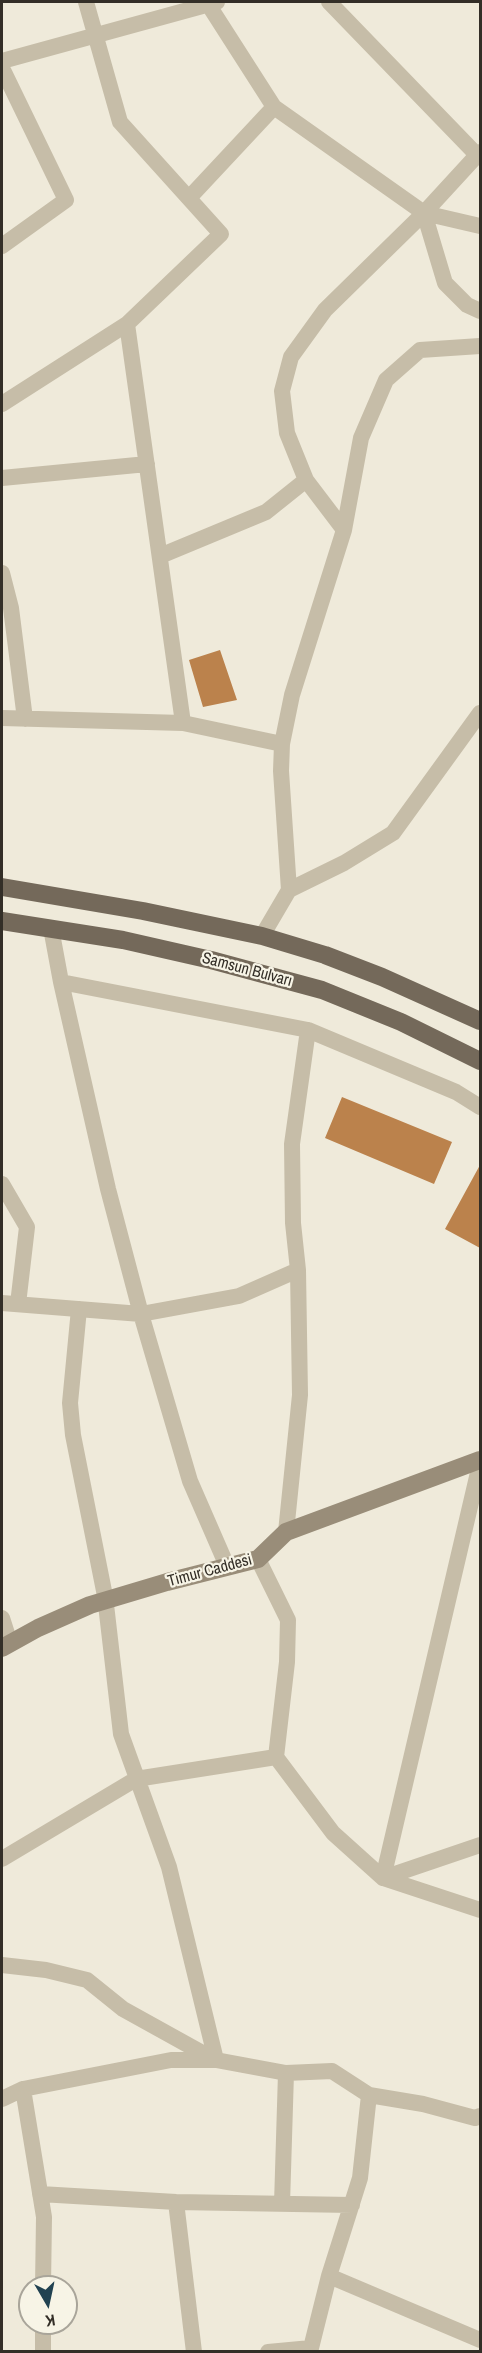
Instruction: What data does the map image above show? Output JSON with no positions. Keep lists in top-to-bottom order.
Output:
{
  "streets": {
    "main road": ["Samsun Bulvarı"],
    "street": ["Timur Caddesi"]
  },
  "north": "bottom"
}
